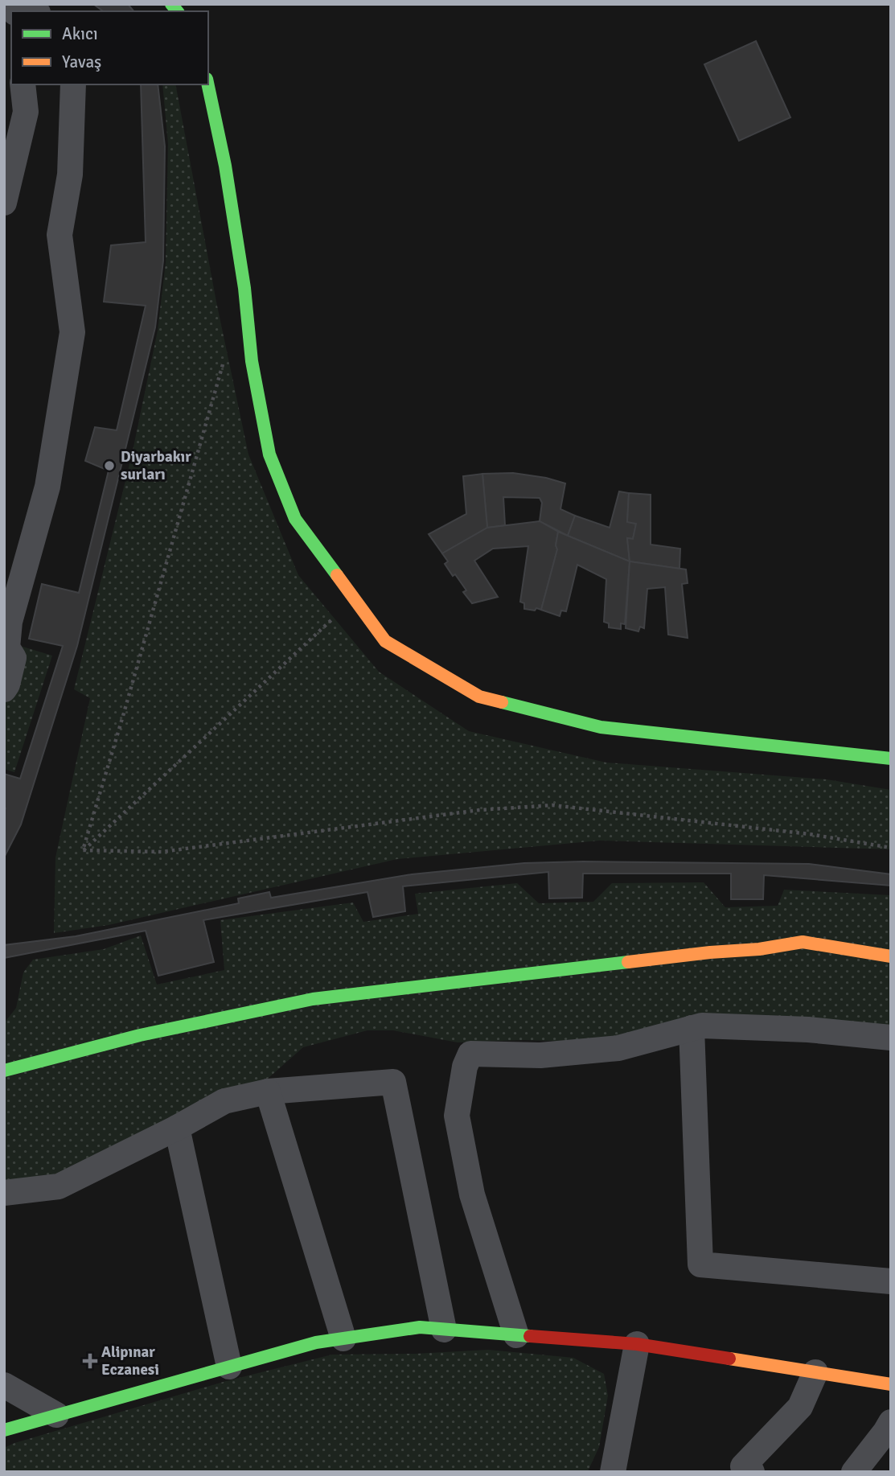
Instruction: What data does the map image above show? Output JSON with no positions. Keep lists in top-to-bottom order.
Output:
{
  "places": {
    "other": ["Diyarbakır surları"],
    "health": ["Alipınar Eczanesi"]
  },
  "legend": ["Akıcı", "Yavaş"]
}
